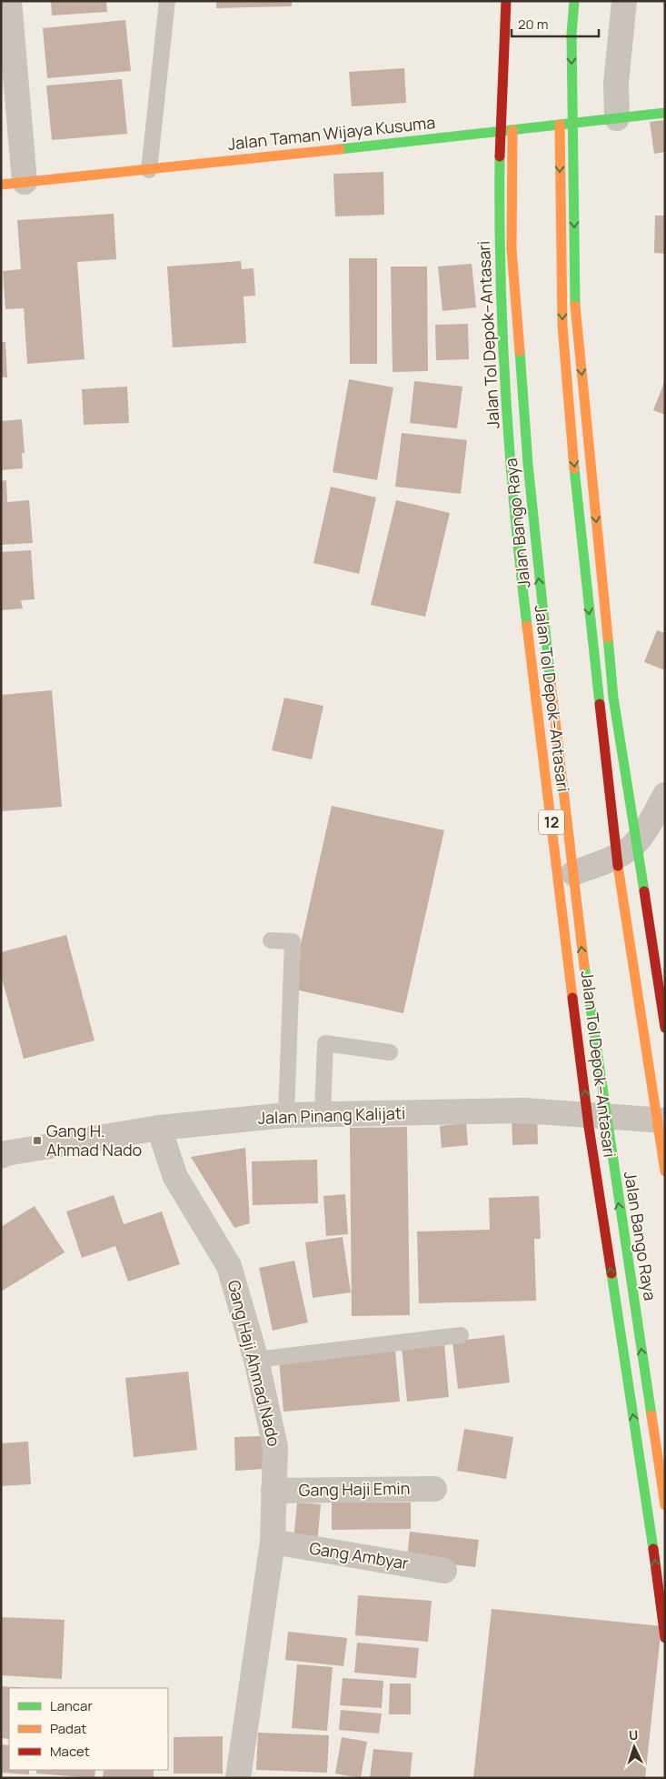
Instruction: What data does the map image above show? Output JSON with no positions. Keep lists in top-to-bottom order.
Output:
{
  "streets": {
    "main road": [
      "Jalan Taman Wijaya Kusuma",
      "Jalan Tol Depok–Antasari",
      "Jalan Bango Raya",
      "12"
    ],
    "street": [
      "Jalan Pinang Kalijati",
      "Gang Haji Ahmad Nado",
      "Gang Haji Emin",
      "Gang Ambyar"
    ]
  },
  "crossings": [
    ["Jalan Taman Wijaya Kusuma", "Jalan Bango Raya"],
    ["Jalan Bango Raya", "Jalan Pinang Kalijati"],
    ["Jalan Pinang Kalijati", "Gang Haji Ahmad Nado"],
    ["Gang Haji Ahmad Nado", "Gang Haji Emin"],
    ["Gang Haji Ahmad Nado", "Gang Ambyar"]
  ],
  "places": {
    "transit": ["Gang H. Ahmad Nado"]
  },
  "legend": ["Lancar", "Padat", "Macet"],
  "scale_bar": "20 m",
  "north": "top"
}
